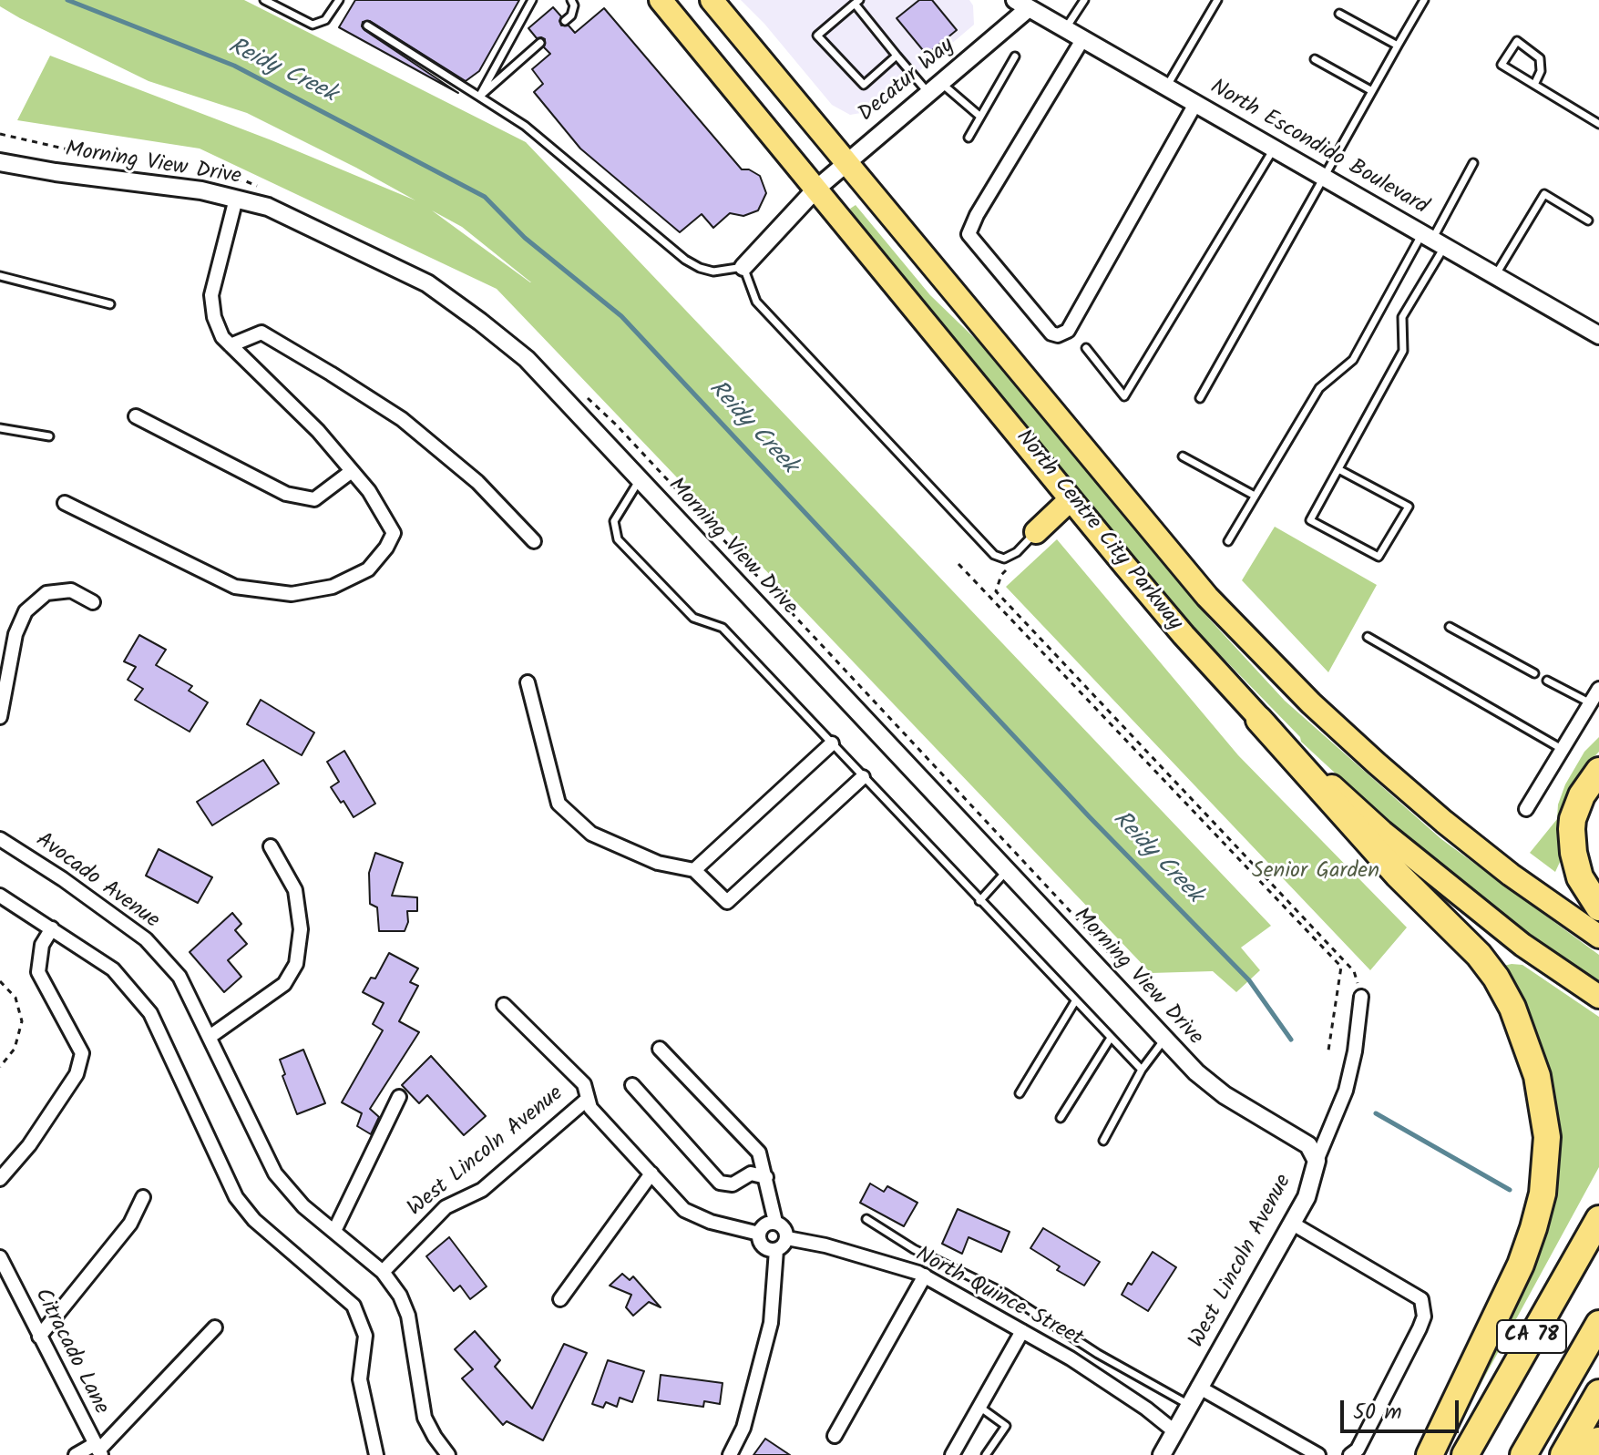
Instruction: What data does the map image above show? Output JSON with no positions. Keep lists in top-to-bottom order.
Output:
{
  "streets": {
    "highway": ["North Centre City Parkway", "CA 78"],
    "street": [
      "Decatur Way",
      "North Escondido Boulevard",
      "Morning View Drive",
      "Avocado Avenue",
      "West Lincoln Avenue",
      "North Quince Street",
      "Citracado Lane"
    ]
  },
  "crossings": [
    ["Decatur Way", "North Escondido Boulevard"],
    ["Decatur Way", "North Centre City Parkway"],
    ["Morning View Drive", "West Lincoln Avenue"],
    ["Avocado Avenue", "West Lincoln Avenue"],
    ["West Lincoln Avenue", "North Quince Street"]
  ],
  "water": ["Reidy Creek"],
  "parks": ["Senior Garden"],
  "scale_bar": "50 m"
}
